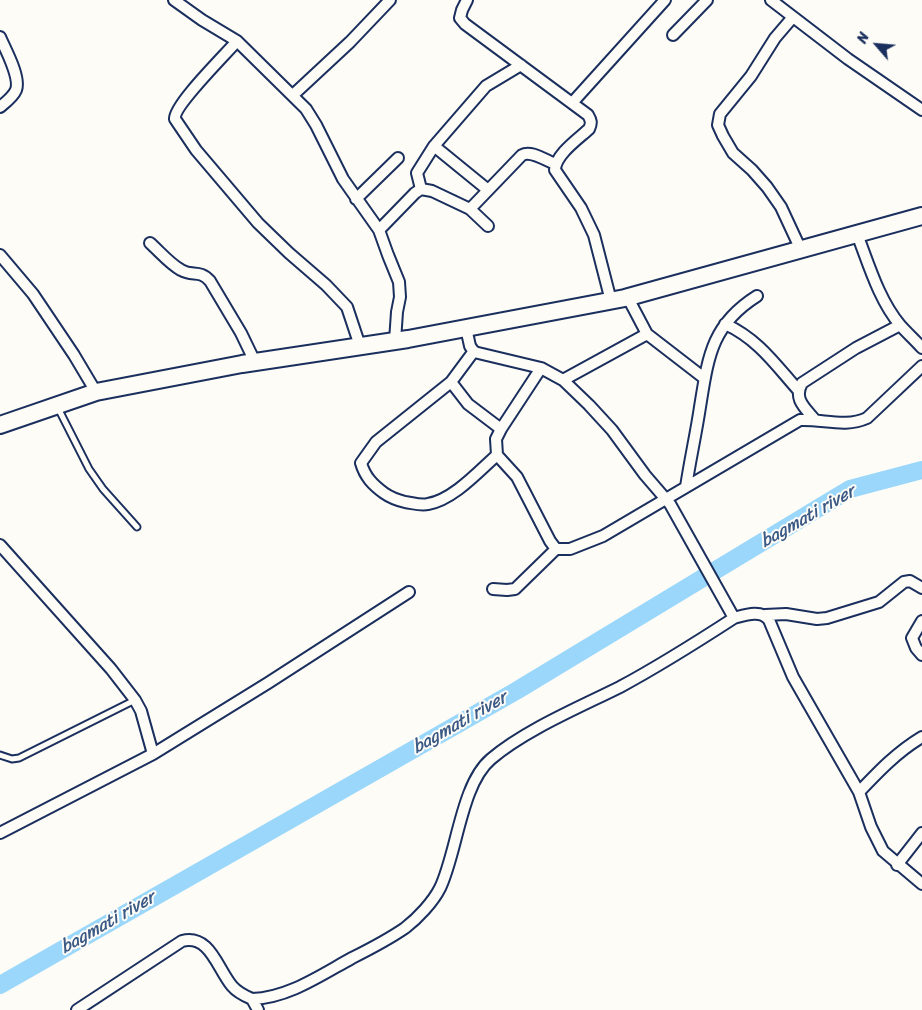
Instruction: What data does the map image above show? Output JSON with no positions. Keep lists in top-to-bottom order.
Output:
{
  "water": ["bagmati river"],
  "north": "top left"
}
